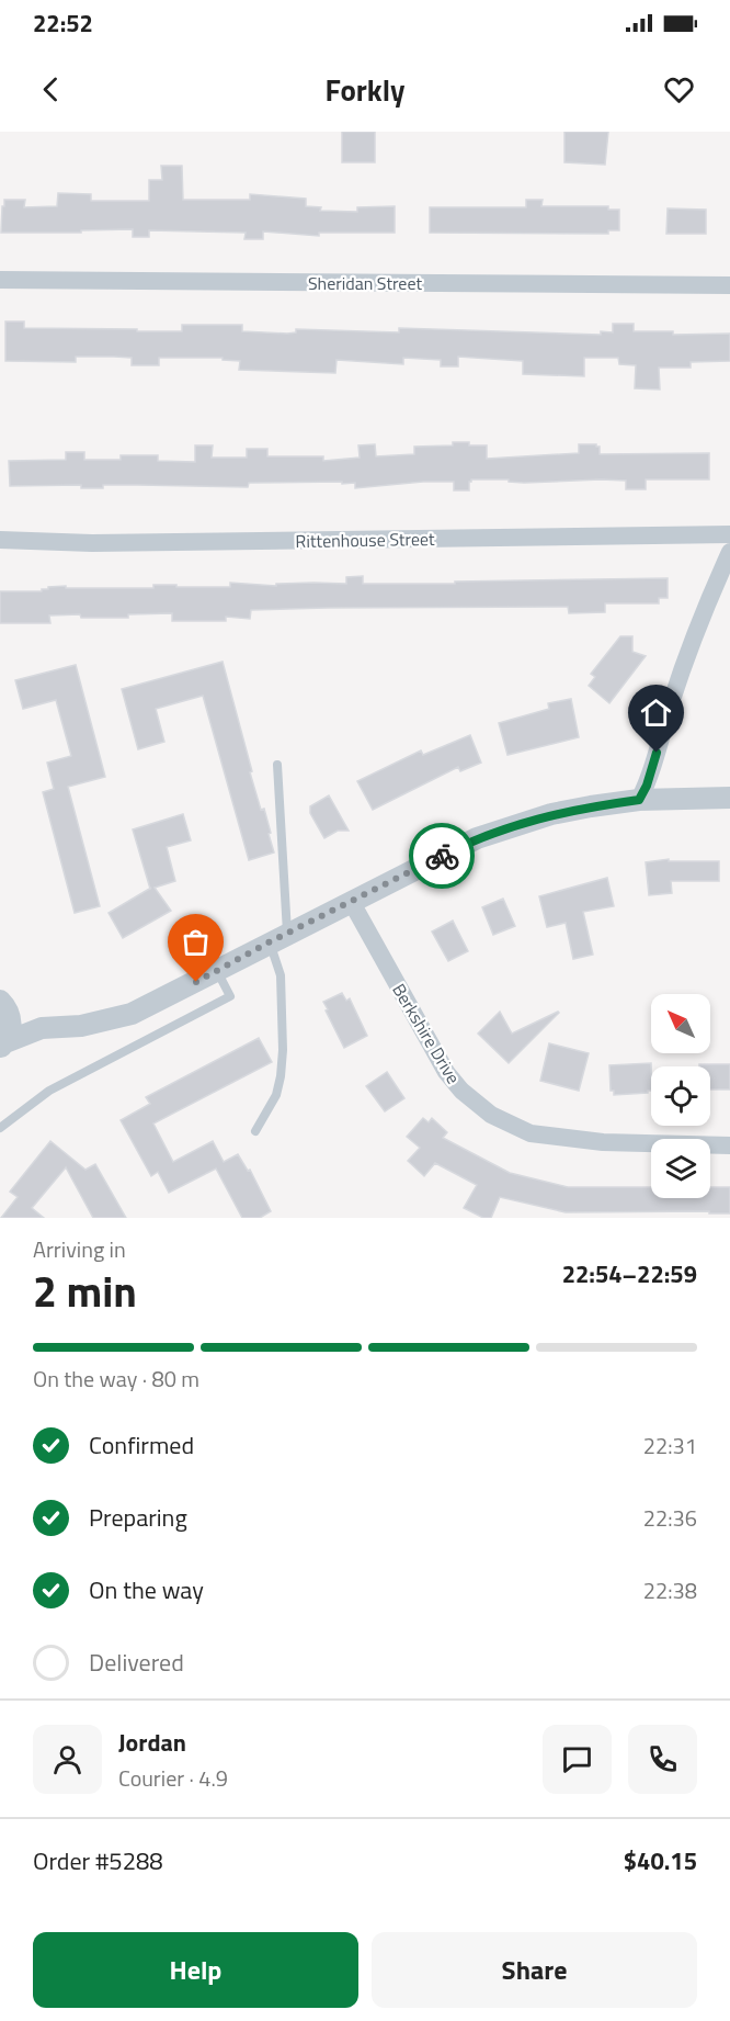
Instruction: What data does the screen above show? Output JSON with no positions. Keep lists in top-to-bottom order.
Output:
{
  "streets": {
    "street": ["Sheridan Street", "Rittenhouse Street", "Berkshire Drive"]
  },
  "north": "top left",
  "page": {
    "status": "22:52",
    "header": "Forkly",
    "heading": ["2 min", "Arriving in", "22:54–22:59"],
    "panel": [
      "Jordan",
      "Courier · 4.9",
      "Order #5288",
      "$40.15"
    ],
    "bar": "On the way · 80 m",
    "list": [
      ["Confirmed", "22:31"],
      ["Preparing", "22:36"],
      ["On the way", "22:38"],
      "Delivered"
    ],
    "buttons": ["Help", "Share"]
  }
}
